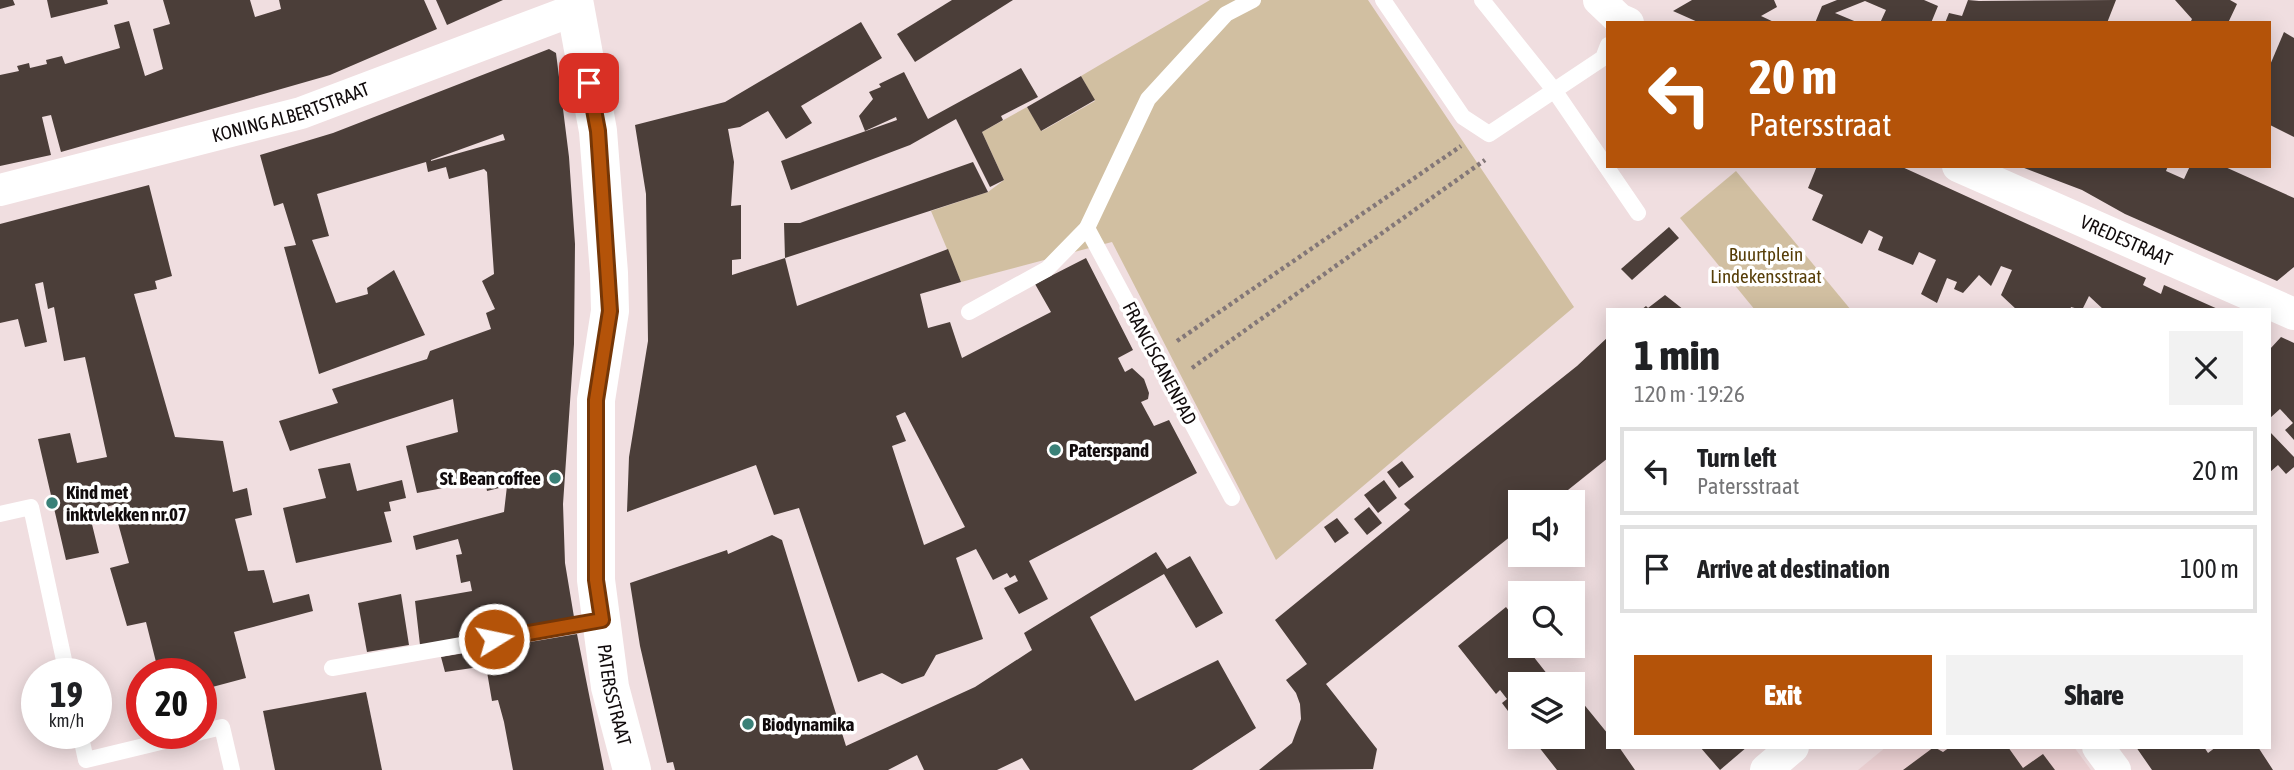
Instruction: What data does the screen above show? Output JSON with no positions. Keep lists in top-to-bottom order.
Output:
{
  "streets": {
    "street": ["KONING ALBERTSTRAAT", "VREDESTRAAT", "PATERSSTRAAT"],
    "lane": ["FRANCISCANENPAD"]
  },
  "crossings": [
    ["KONING ALBERTSTRAAT", "PATERSSTRAAT"]
  ],
  "parks": ["Buurtplein Lindekensstraat"],
  "places": [
    "Paterspand",
    "St. Bean coffee",
    "Kind met inktvlekken nr.07",
    "Biodynamika"
  ],
  "page": {
    "turn": ["20 m", "Patersstraat"],
    "heading": ["1 min", "120 m · 19:26"],
    "list": [
      {
        "name": "Turn left",
        "note": "Patersstraat",
        "value": "20 m"
      },
      {
        "name": "Arrive at destination",
        "value": "100 m"
      }
    ],
    "buttons": ["Exit", "Share"],
    "speed": "19 km/h",
    "limit": "20"
  }
}
